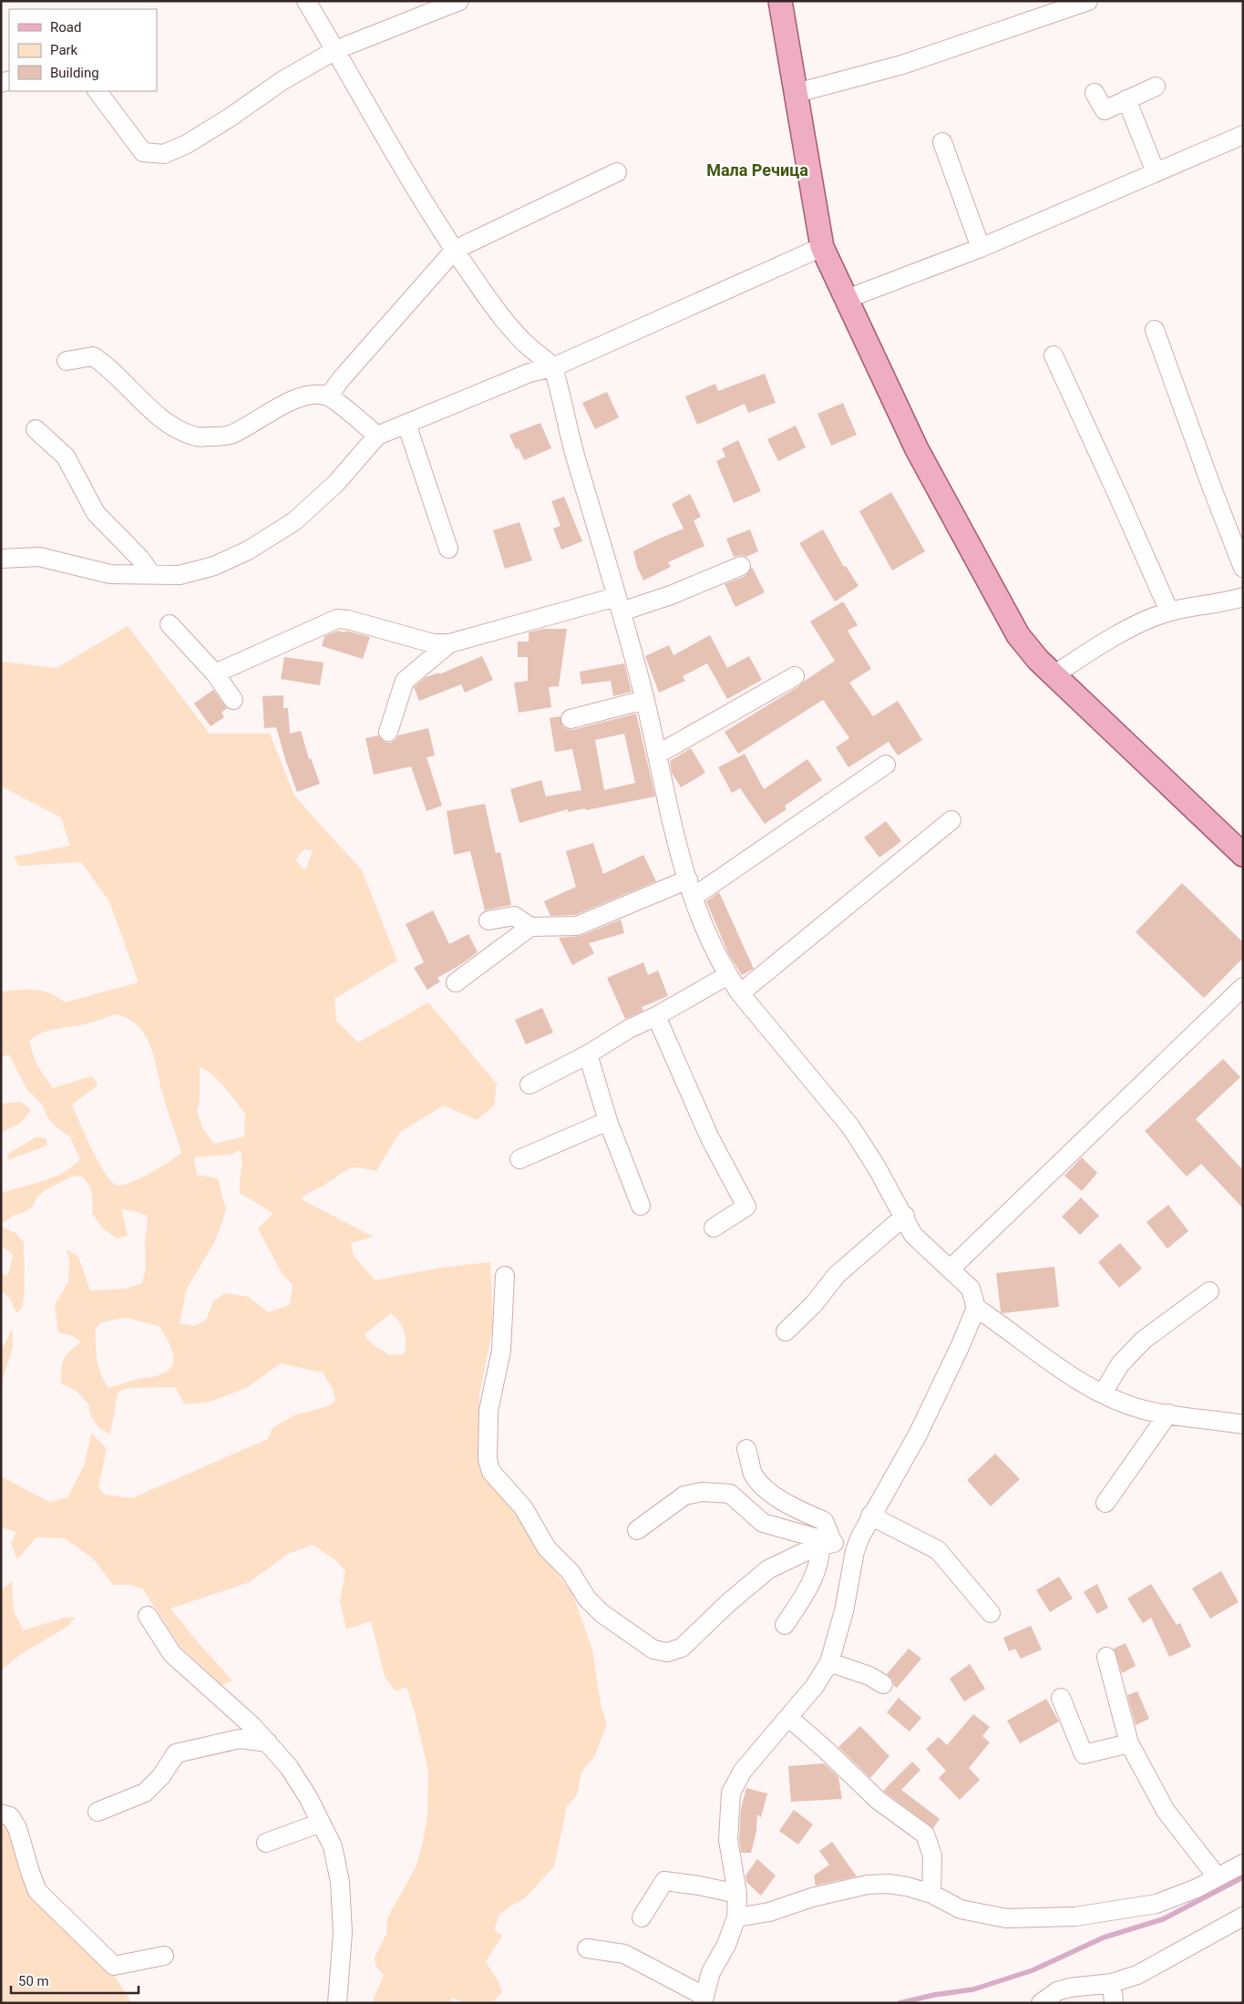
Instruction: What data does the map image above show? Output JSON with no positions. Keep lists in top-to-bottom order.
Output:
{
  "districts": ["Мала Речица"],
  "legend": ["Road", "Park", "Building"],
  "scale_bar": "50 m"
}
